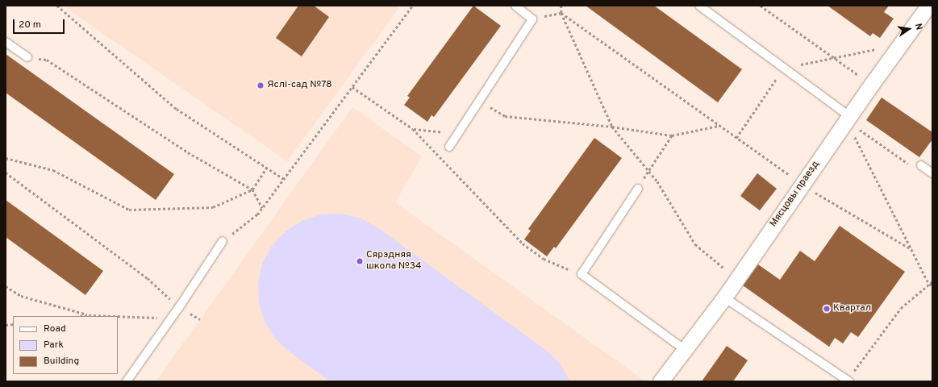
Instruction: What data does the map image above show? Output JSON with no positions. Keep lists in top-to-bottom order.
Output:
{
  "streets": {
    "street": ["Мясцовы праезд"]
  },
  "places": ["Яслі-сад №78", "Сярэдняя школа №34", "Квартал"],
  "legend": ["Road", "Park", "Building"],
  "scale_bar": "20 m",
  "north": "right"
}
